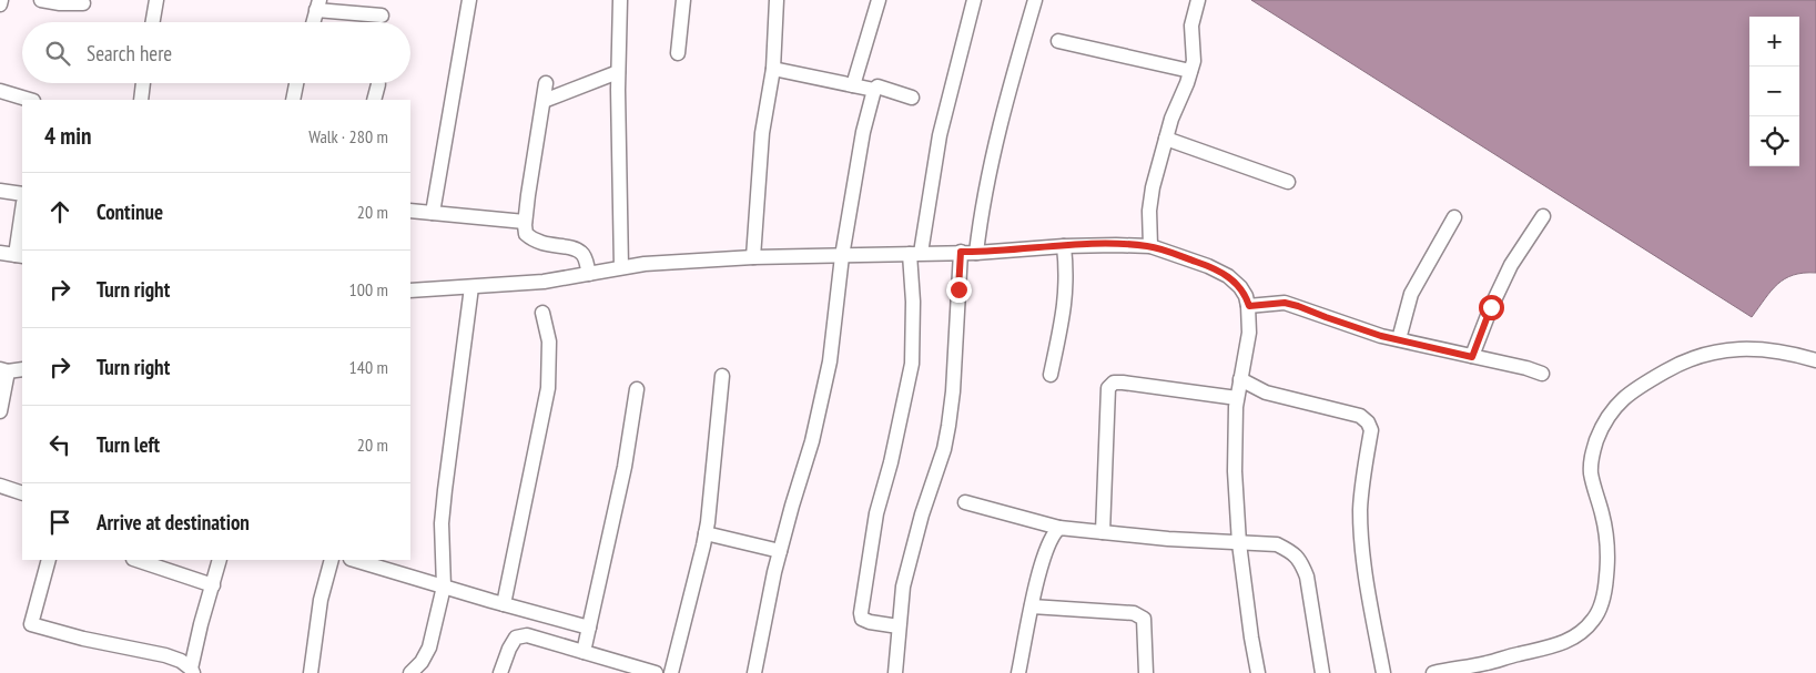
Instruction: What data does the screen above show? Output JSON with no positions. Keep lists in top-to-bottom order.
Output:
{
  "page": {
    "map_buttons": ["+", "−"],
    "search": "Search here",
    "heading": ["4 min", "Walk · 280 m"],
    "list": [
      ["Continue", "20 m"],
      ["Turn right", "100 m"],
      ["Turn right", "140 m"],
      ["Turn left", "20 m"],
      "Arrive at destination"
    ]
  }
}
